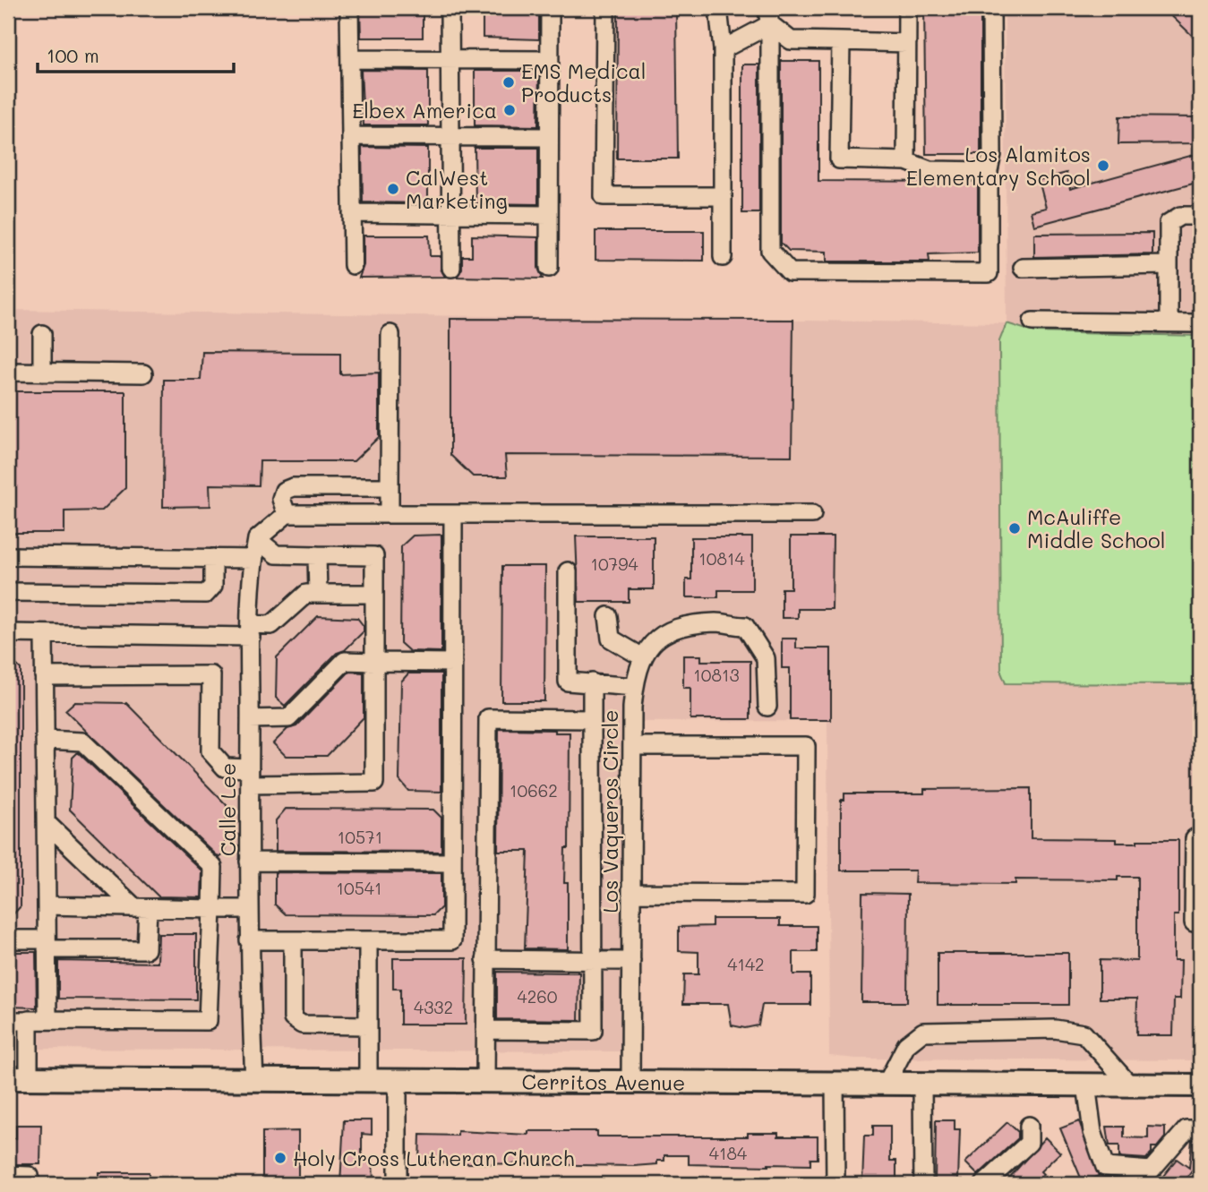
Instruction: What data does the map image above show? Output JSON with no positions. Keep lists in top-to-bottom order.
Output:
{
  "streets": {
    "main road": ["Cerritos Avenue"],
    "street": ["Calle Lee", "Los Vaqueros Circle"]
  },
  "crossings": [
    ["Calle Lee", "Cerritos Avenue"],
    ["Los Vaqueros Circle", "Cerritos Avenue"]
  ],
  "places": [
    "EMS Medical Products",
    "Elbex America",
    "Los Alamitos Elementary School",
    "CalWest Marketing",
    "McAuliffe Middle School",
    "Holy Cross Lutheran Church"
  ],
  "house_numbers": [
    "10814",
    "10794",
    "10813",
    "10662",
    "10571",
    "10541",
    "4142",
    "4260",
    "4332",
    "4184"
  ],
  "scale_bar": "100 m"
}
